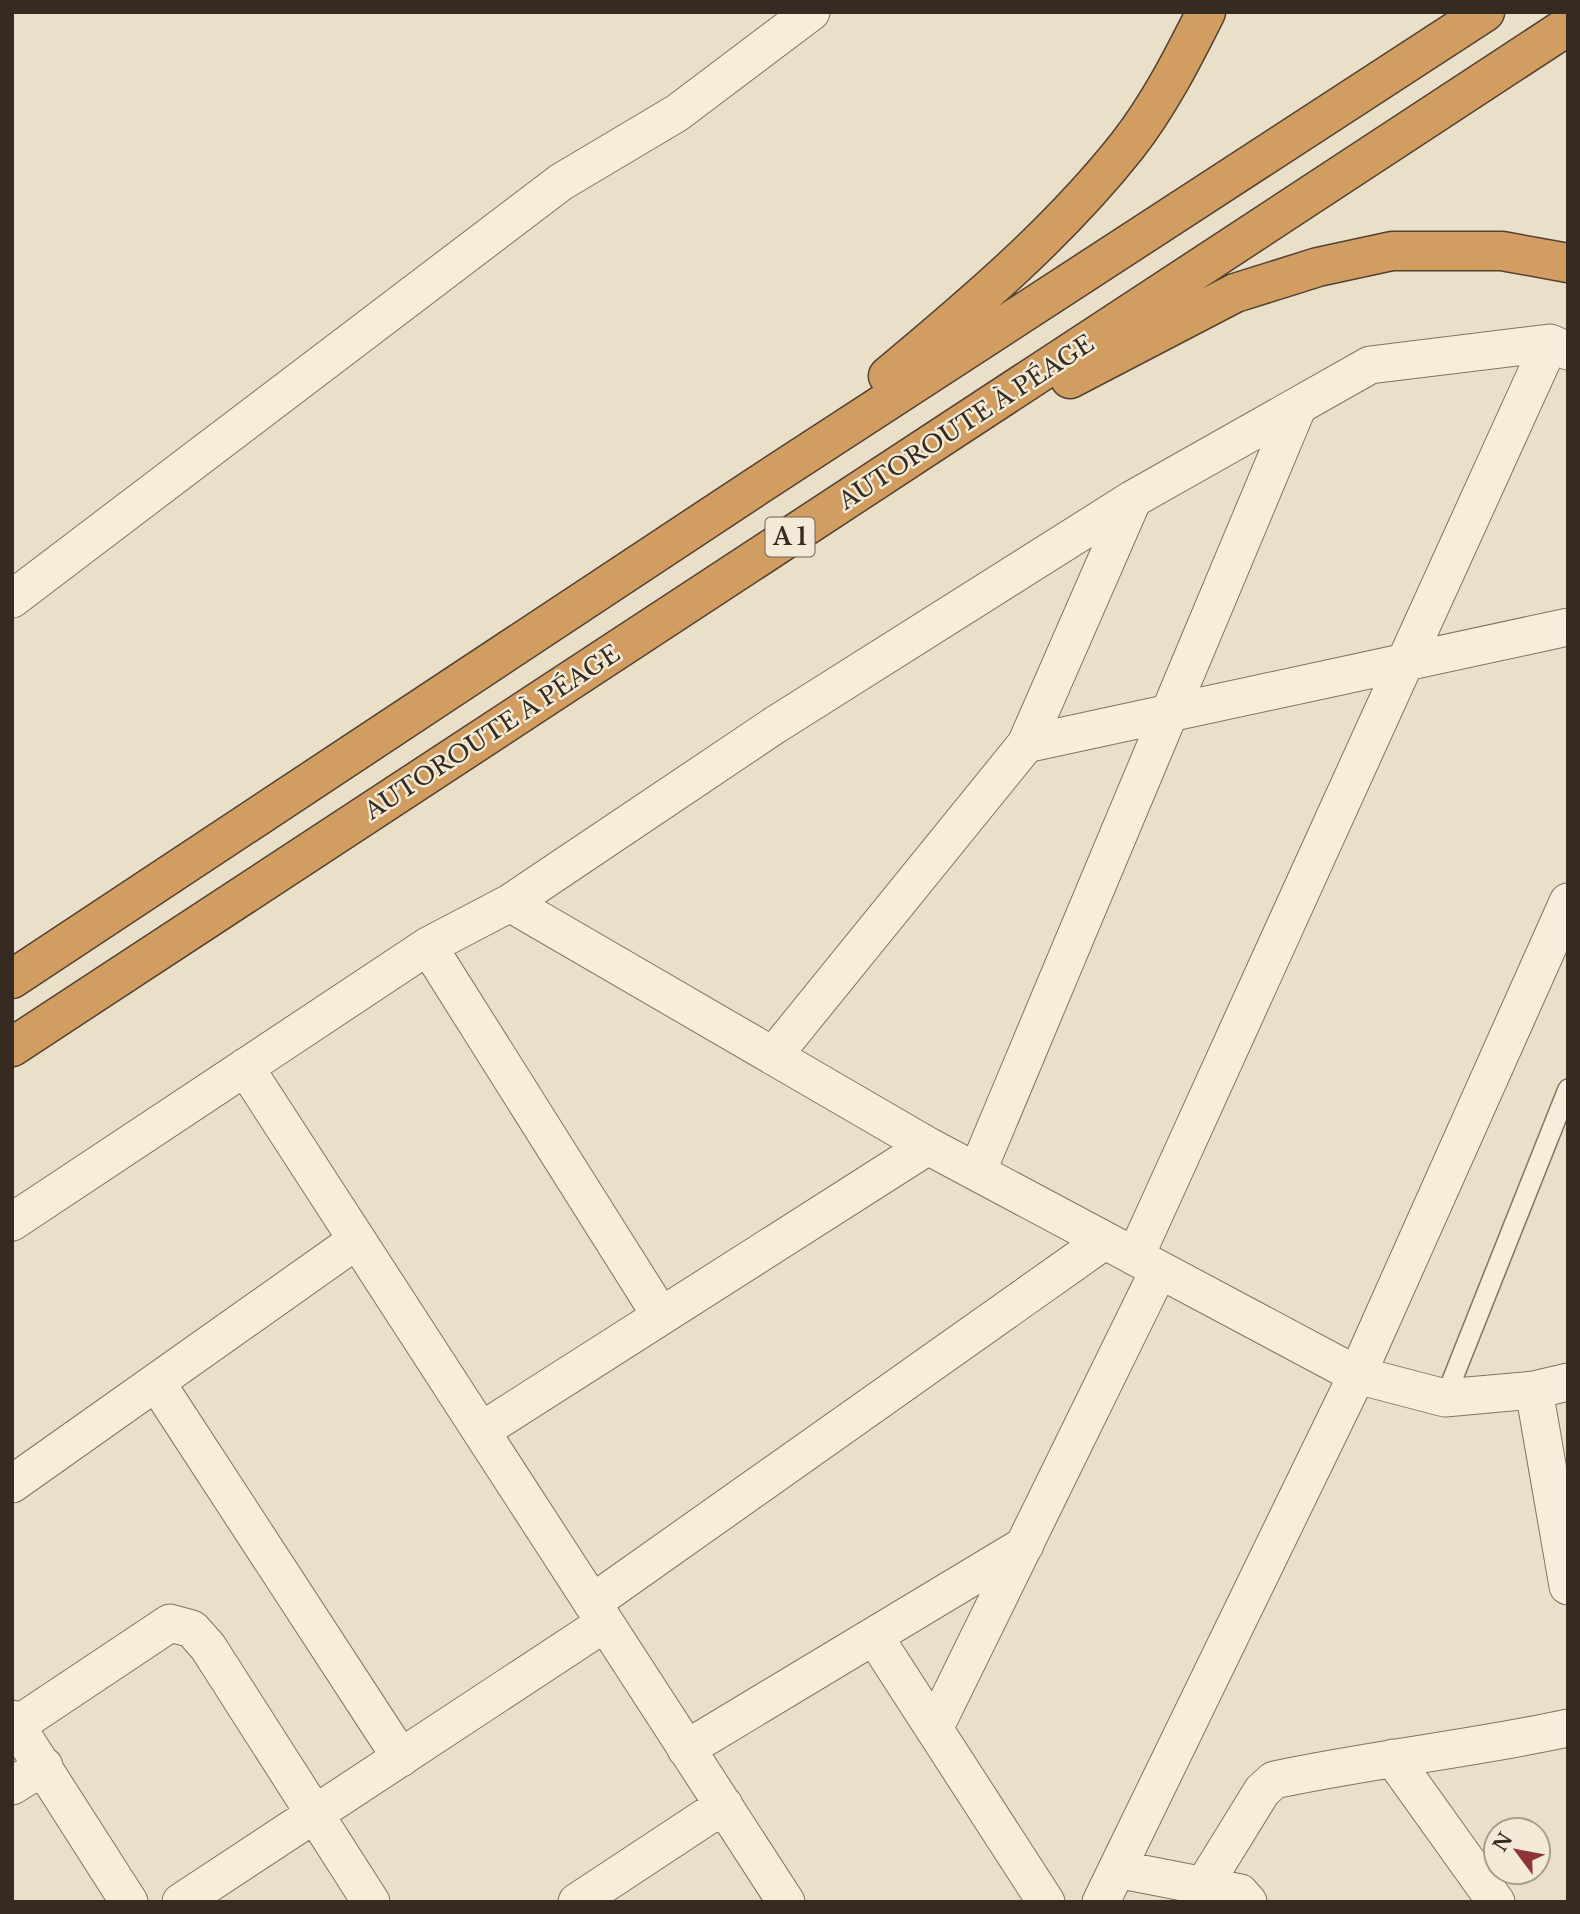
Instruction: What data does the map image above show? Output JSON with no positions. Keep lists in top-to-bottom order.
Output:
{
  "streets": {
    "highway": ["AUTOROUTE À PÉAGE", "A 1"]
  },
  "north": "top left"
}
